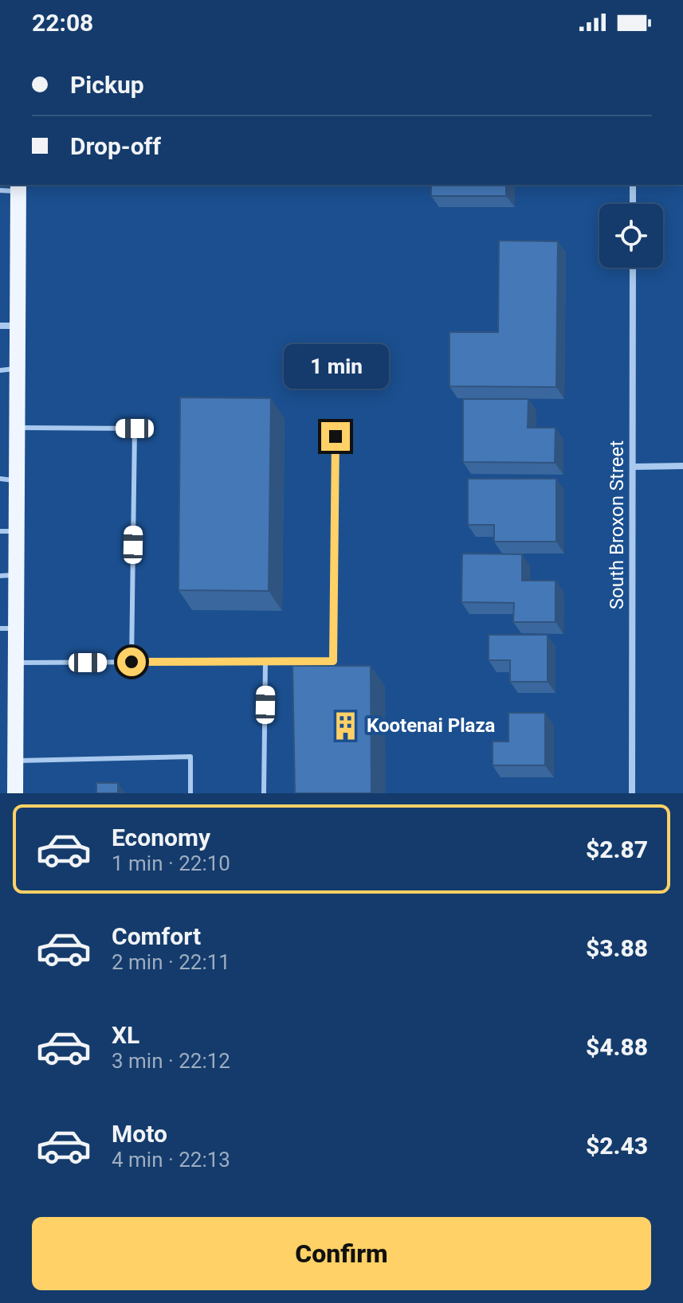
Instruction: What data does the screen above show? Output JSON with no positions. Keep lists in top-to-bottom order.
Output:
{
  "streets": {
    "street": ["South Broxon Street"]
  },
  "places": {
    "building": ["Kootenai Plaza"]
  },
  "page": {
    "status": "22:08",
    "banner": ["Pickup", "Drop-off"],
    "bubble": "1 min",
    "list": [
      {
        "name": "Economy",
        "note": "1 min · 22:10",
        "value": "$2.87"
      },
      {
        "name": "Comfort",
        "note": "2 min · 22:11",
        "value": "$3.88"
      },
      {
        "name": "XL",
        "note": "3 min · 22:12",
        "value": "$4.88"
      },
      {
        "name": "Moto",
        "note": "4 min · 22:13",
        "value": "$2.43"
      }
    ],
    "buttons": "Confirm"
  }
}
